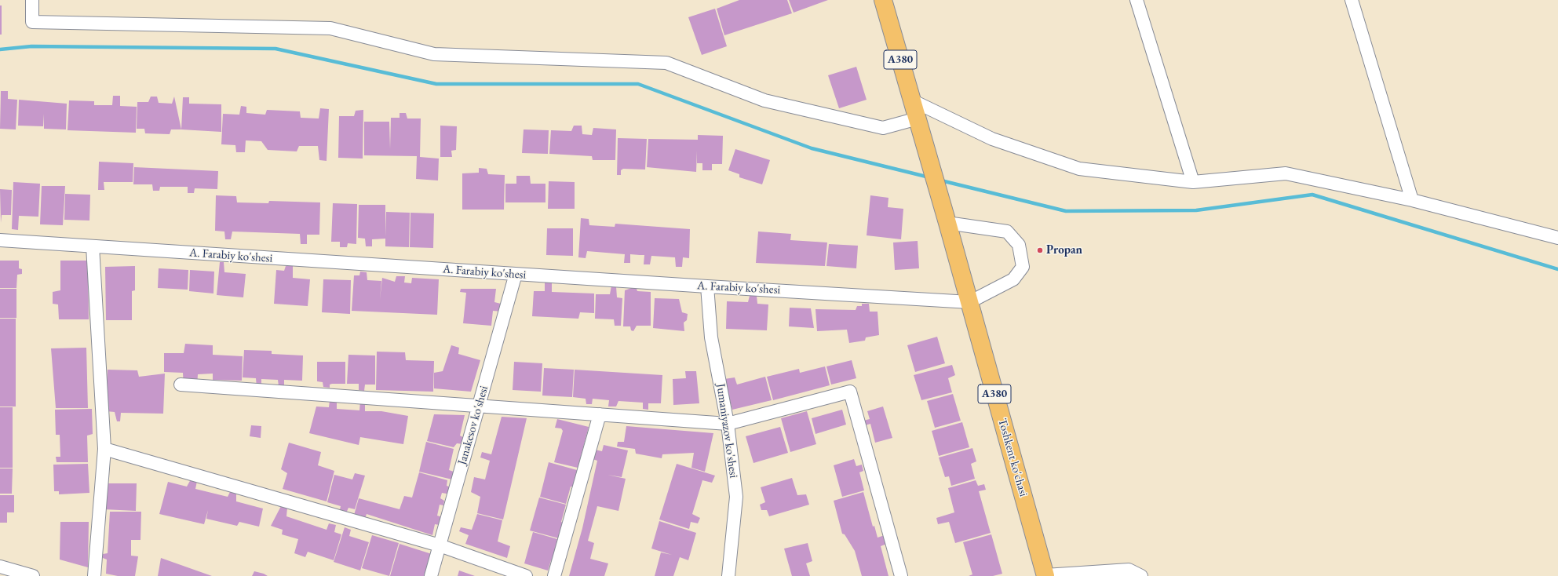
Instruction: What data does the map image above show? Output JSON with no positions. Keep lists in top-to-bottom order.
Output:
{
  "streets": {
    "highway": ["A380", "Toshkent ko'chasi"],
    "street": ["A. Farabiy ko'shesi", "Janakesov ko'shesi", "Jumaniyazov ko'shesi"]
  },
  "crossings": [
    ["A380", "Toshkent ko'chasi"],
    ["A. Farabiy ko'shesi", "Janakesov ko'shesi"],
    ["A. Farabiy ko'shesi", "Jumaniyazov ko'shesi"],
    ["A. Farabiy ko'shesi", "Toshkent ko'chasi"]
  ],
  "places": ["Propan"]
}
